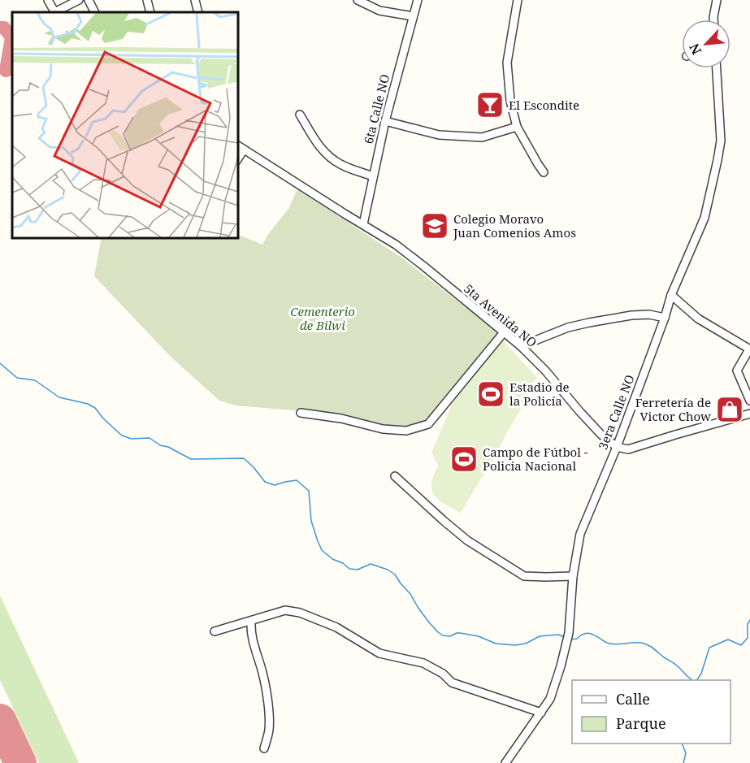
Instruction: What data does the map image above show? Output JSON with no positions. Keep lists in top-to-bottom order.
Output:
{
  "streets": {
    "street": ["6ta Calle NO", "5ta Avenida NO", "3era Calle NO"]
  },
  "crossings": [
    ["6ta Calle NO", "5ta Avenida NO"],
    ["5ta Avenida NO", "3era Calle NO"]
  ],
  "parks": ["Cementerio de Bilwi"],
  "places": {
    "bar": ["El Escondite"],
    "school or university": ["Colegio Moravo Juan Comenios Amos"],
    "sports": ["Estadio de la Policía", "Campo de Fútbol - Policia Nacional"],
    "shop": ["Ferretería de Victor Chow"]
  },
  "legend": ["Calle", "Parque"],
  "north": "bottom left"
}
